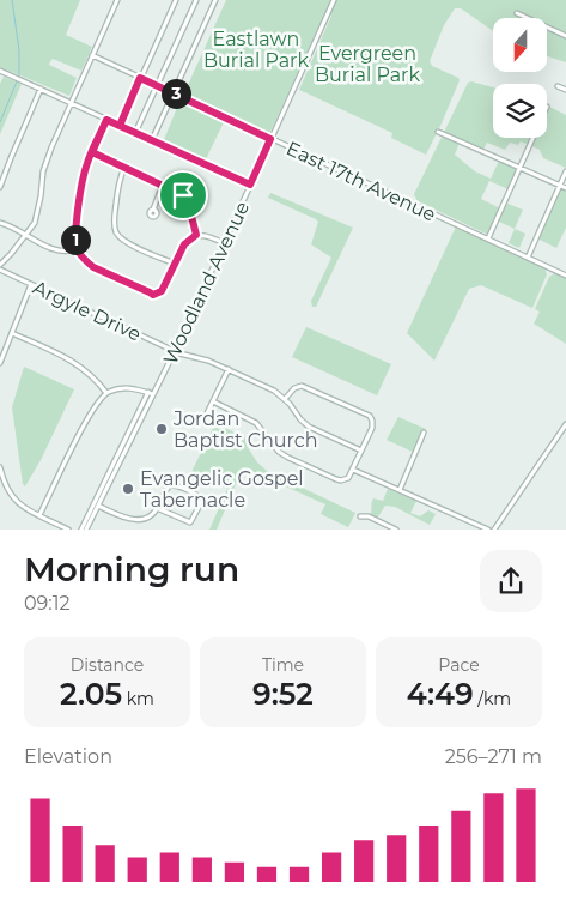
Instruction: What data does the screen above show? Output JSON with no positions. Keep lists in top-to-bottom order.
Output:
{
  "streets": {
    "street": ["East 17th Avenue", "Woodland Avenue", "Argyle Drive"]
  },
  "crossings": [
    ["East 17th Avenue", "Woodland Avenue"],
    ["Woodland Avenue", "Argyle Drive"]
  ],
  "parks": ["Eastlawn Burial Park", "Evergreen Burial Park"],
  "places": ["Jordan Baptist Church", "Evangelic Gospel Tabernacle"],
  "north": "bottom",
  "page": {
    "pins": ["3", "1"],
    "heading": ["Morning run", "09:12"],
    "stats": [
      ["Distance", "2.05 km"],
      ["Time", "9:52"],
      ["Pace", "4:49 /km"]
    ],
    "chart": ["Elevation", "256–271 m"]
  }
}
